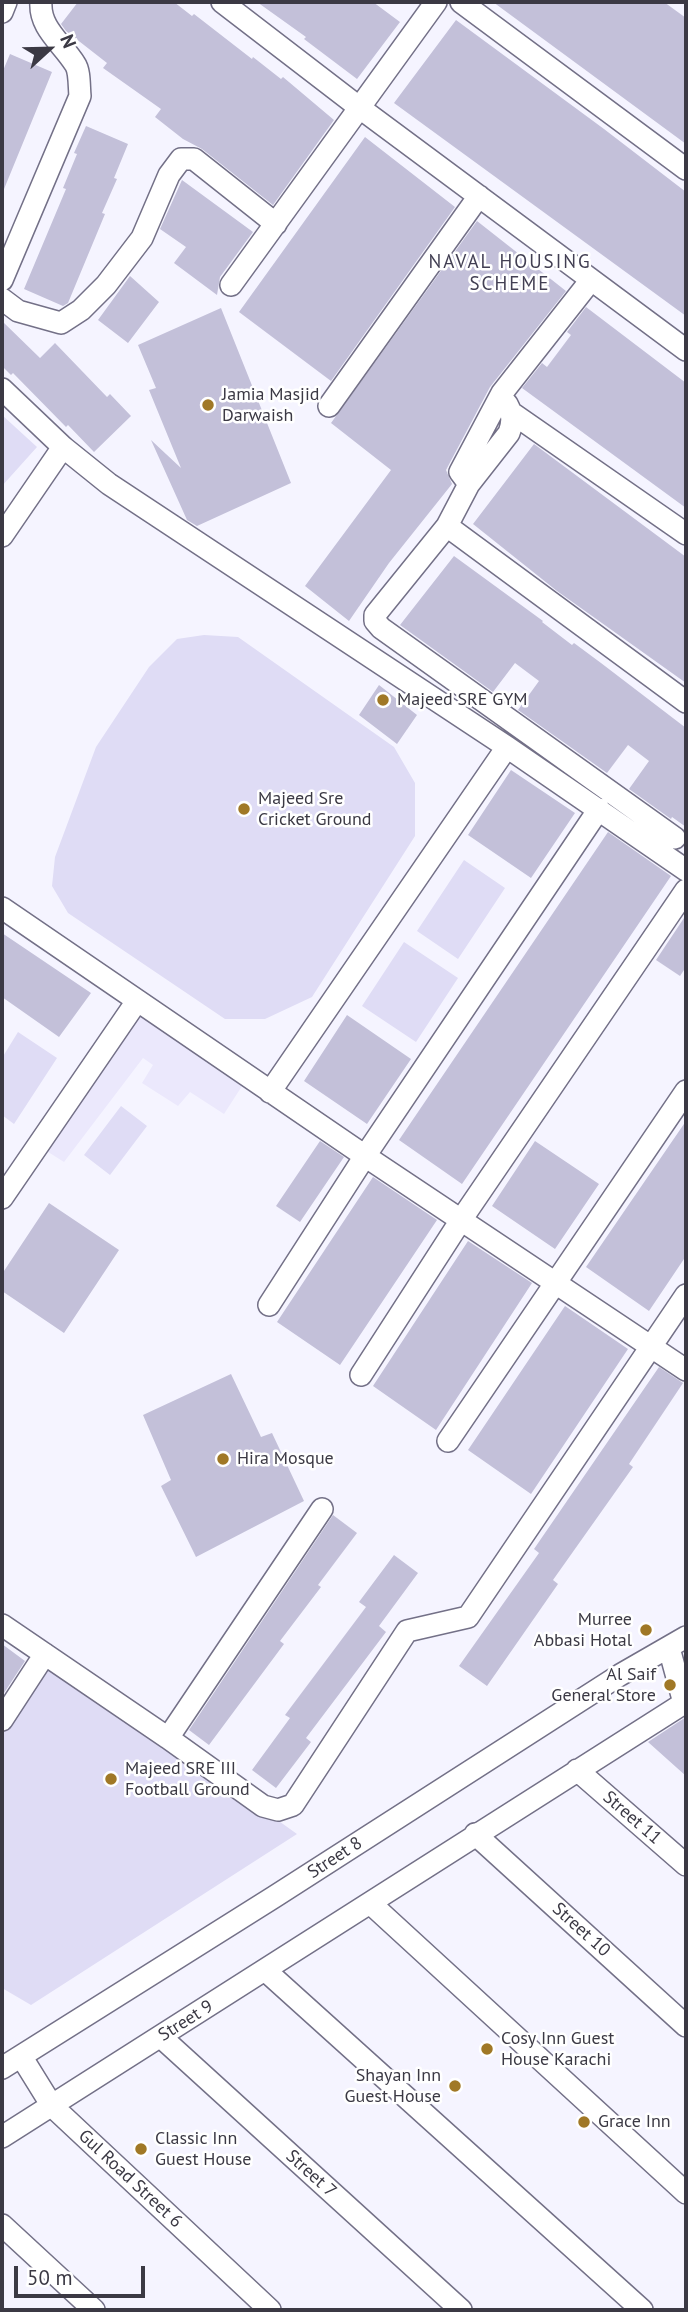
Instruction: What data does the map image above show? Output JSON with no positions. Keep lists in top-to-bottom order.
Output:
{
  "streets": {
    "street": [
      "Street 11",
      "Street 8",
      "Street 10",
      "Street 9",
      "Street 7",
      "Gul Road Street 6"
    ]
  },
  "crossings": [
    ["Street 11", "Street 9"],
    ["Street 8", "Gul Road Street 6"],
    ["Street 10", "Street 9"],
    ["Street 9", "Street 7"],
    ["Street 9", "Gul Road Street 6"]
  ],
  "districts": ["NAVAL HOUSING SCHEME"],
  "places": [
    "Jamia Masjid Darwaish",
    "Majeed SRE GYM",
    "Majeed Sre Cricket Ground",
    "Hira Mosque",
    "Murree Abbasi Hotal",
    "Al Saif General Store",
    "Majeed SRE III Football Ground",
    "Cosy Inn Guest House Karachi",
    "Shayan Inn Guest House",
    "Grace Inn",
    "Classic Inn Guest House"
  ],
  "scale_bar": "50 m",
  "north": "right"
}
